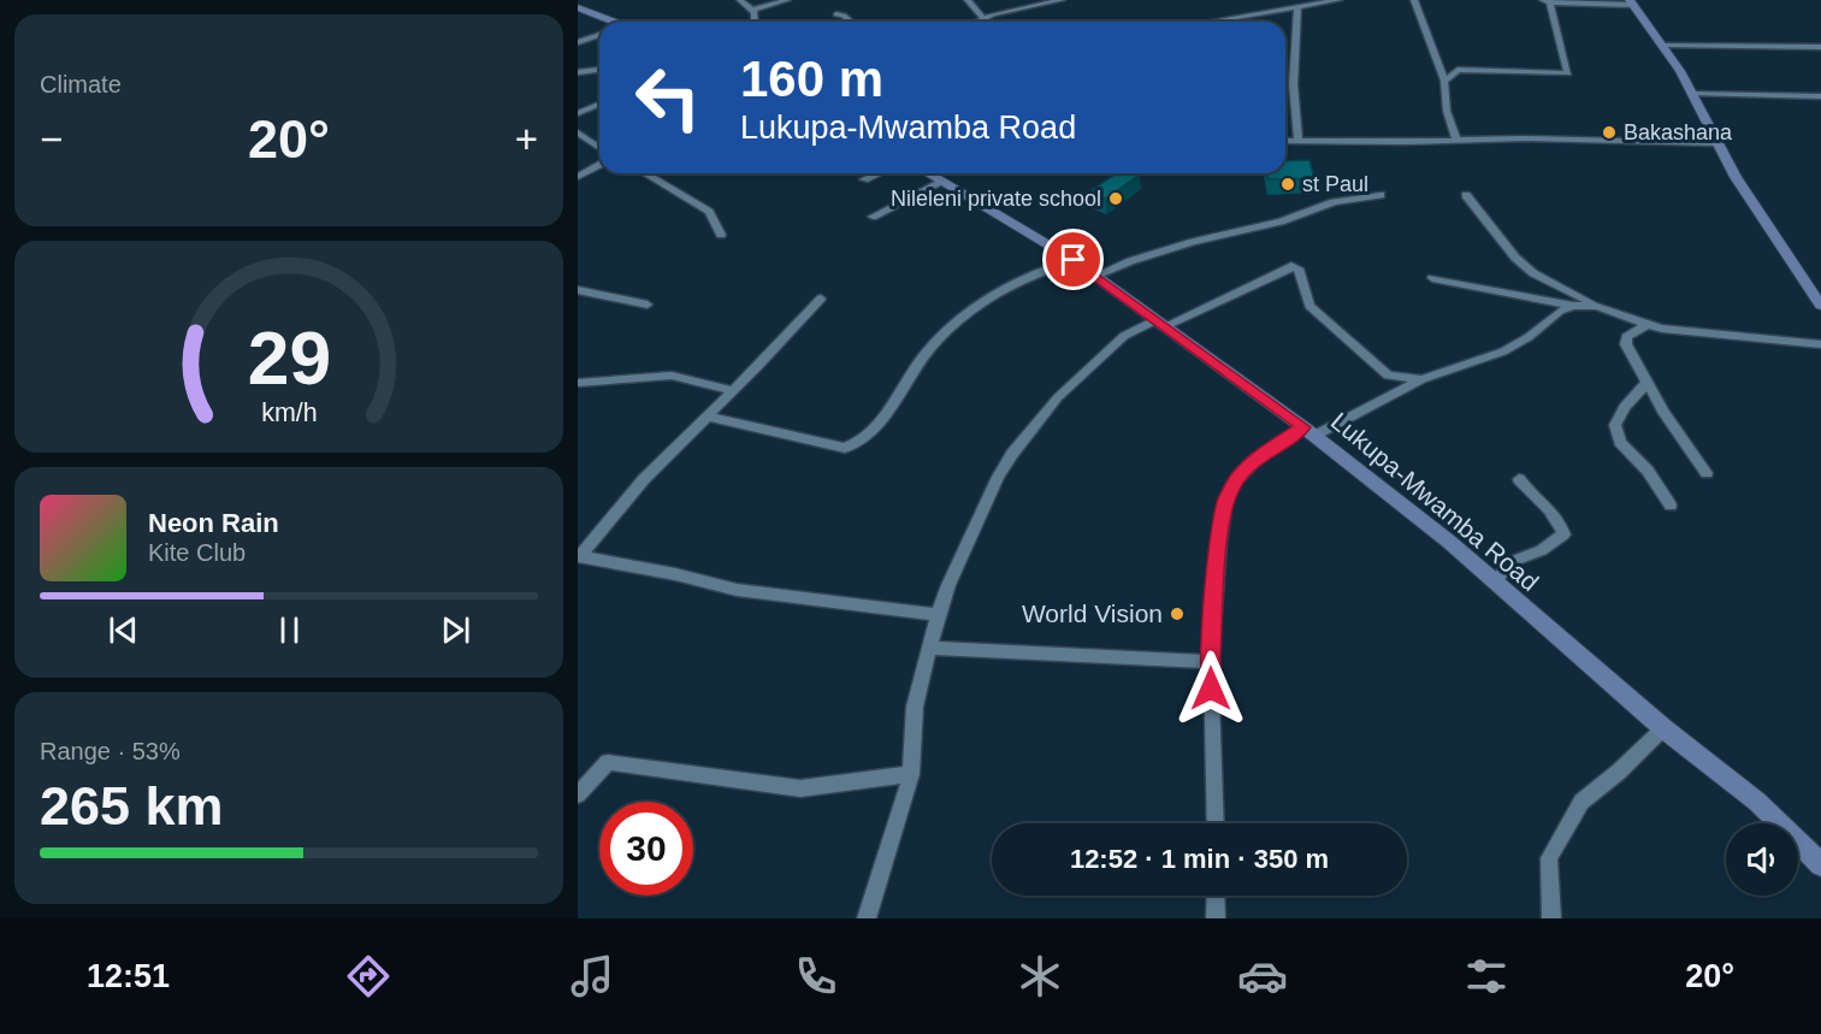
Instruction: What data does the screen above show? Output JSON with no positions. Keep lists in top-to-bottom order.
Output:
{
  "streets": {
    "street": ["Lukupa-Mwamba Road"]
  },
  "places": [
    "Bakashana",
    "st Paul",
    "Nileleni private school",
    "World Vision"
  ],
  "page": {
    "tile": [
      "Climate",
      ["Range · 53%", "265 km"]
    ],
    "turn": ["160 m", "Lukupa-Mwamba Road"],
    "heat": ["−", "20°", "+"],
    "song": ["Neon Rain", "Kite Club"],
    "limit": "30",
    "trip": "12:52 · 1 min · 350 m",
    "tabs": ["12:51", "20°"],
    "gauge": ["29", "km/h"]
  }
}
